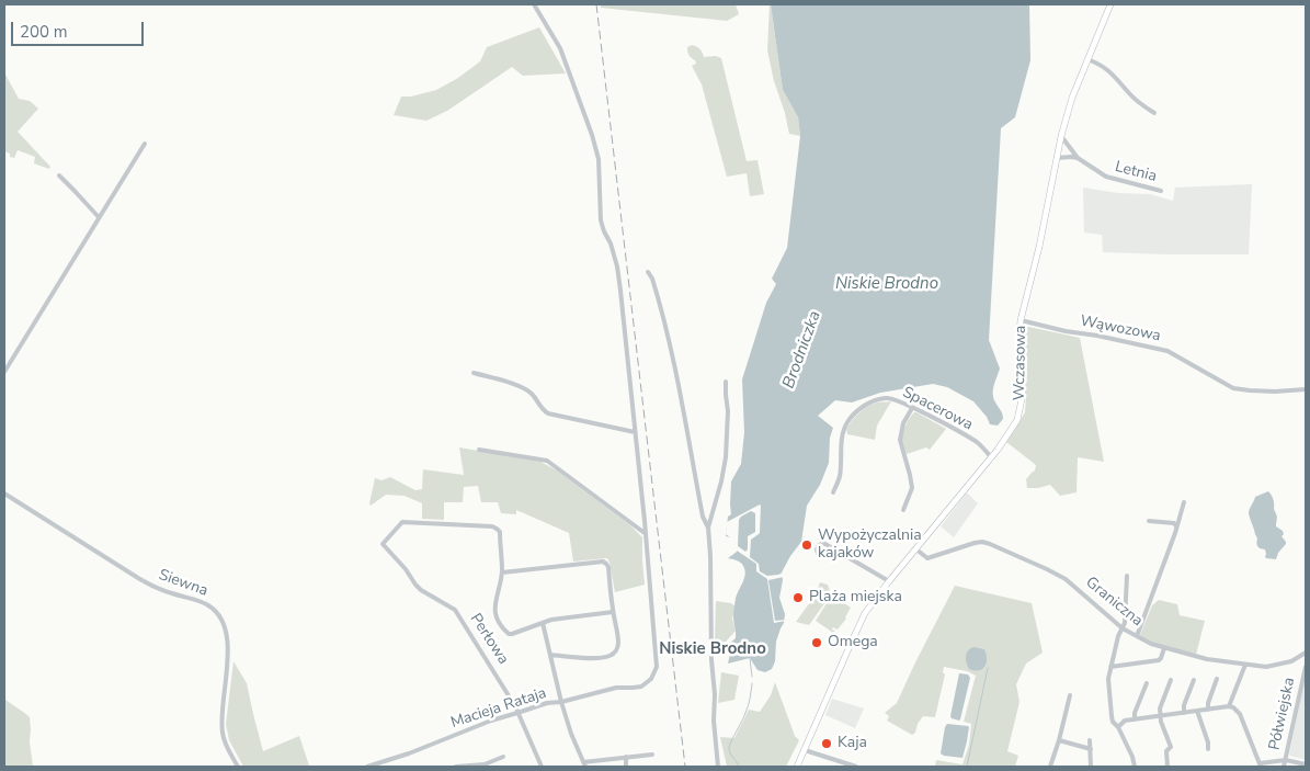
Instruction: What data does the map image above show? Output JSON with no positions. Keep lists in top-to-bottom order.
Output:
{
  "streets": {
    "street": [
      "Letnia",
      "Wąwozowa",
      "Wczasowa",
      "Spacerowa",
      "Siewna",
      "Graniczna",
      "Perłowa",
      "Macieja Rataja",
      "Półwiejska"
    ]
  },
  "crossings": [
    ["Letnia", "Wczasowa"],
    ["Wąwozowa", "Wczasowa"],
    ["Wczasowa", "Spacerowa"],
    ["Wczasowa", "Graniczna"],
    ["Perłowa", "Macieja Rataja"]
  ],
  "districts": ["Niskie Brodno"],
  "water": ["Niskie Brodno", "Brodniczka"],
  "places": [
    "Wypożyczalnia kajaków",
    "Plaża miejska",
    "Omega",
    "Kaja"
  ],
  "scale_bar": "200 m"
}
